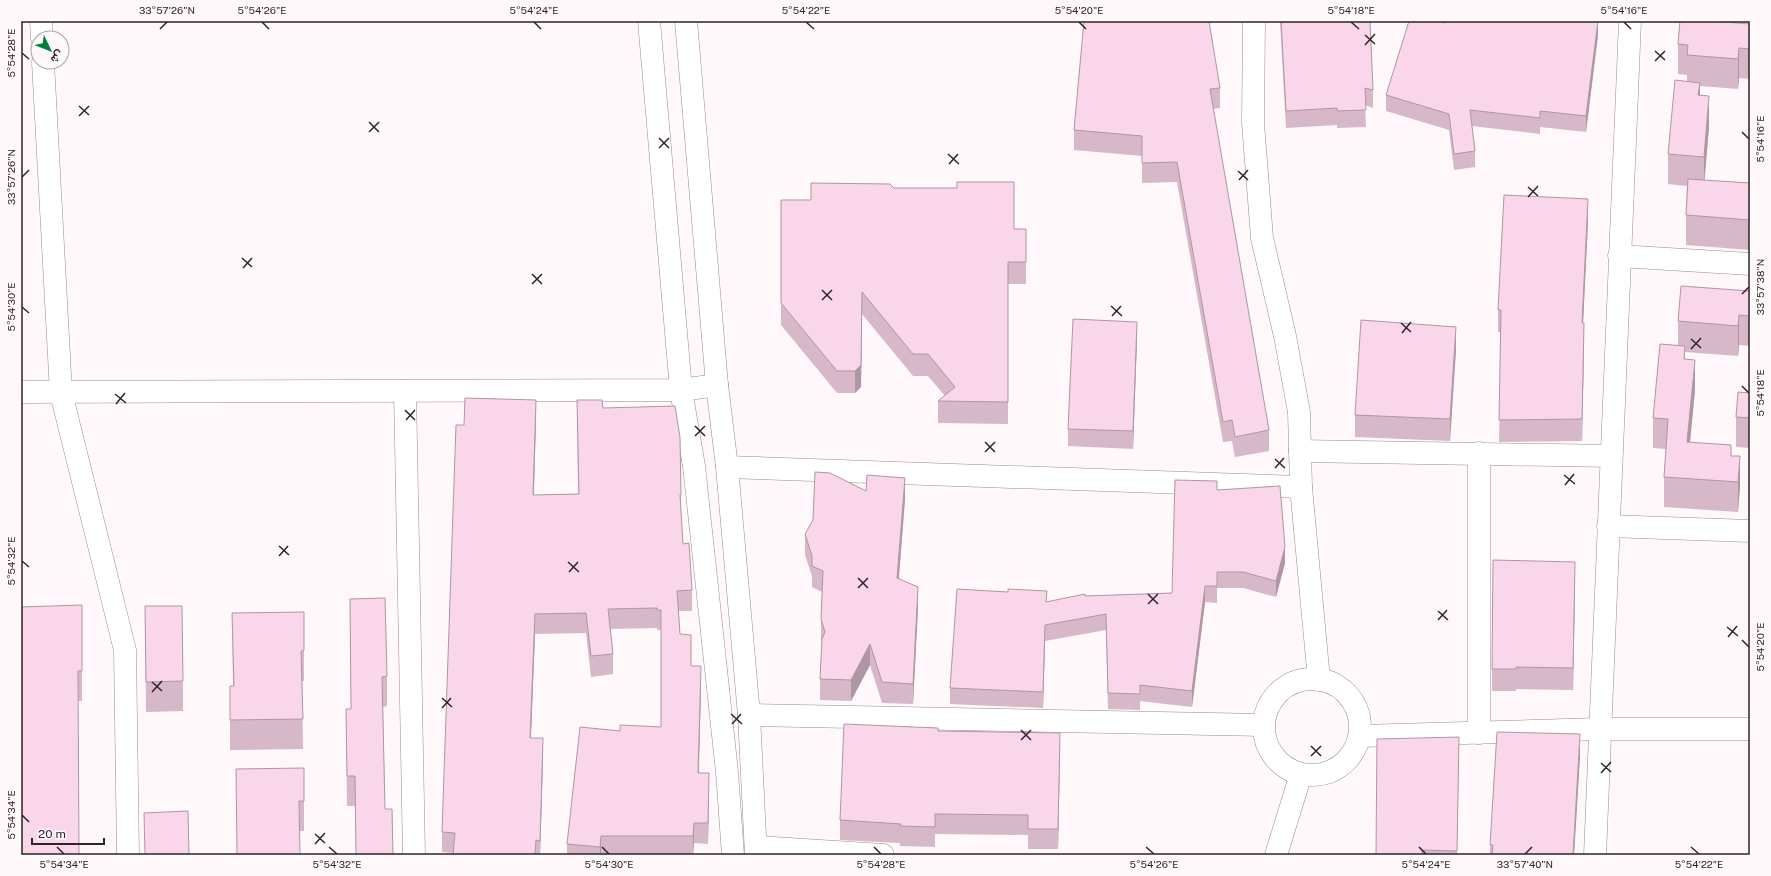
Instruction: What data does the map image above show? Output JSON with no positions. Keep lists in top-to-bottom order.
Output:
{
  "scale_bar": "20 m",
  "north": "bottom right",
  "coordinates": [
    "33°57'26\"N",
    "5°54'26\"E",
    "5°54'24\"E",
    "5°54'22\"E",
    "5°54'20\"E",
    "5°54'18\"E",
    "5°54'16\"E",
    "5°54'28\"E",
    "33°57'38\"N",
    "5°54'30\"E",
    "5°54'32\"E",
    "5°54'34\"E",
    "33°57'40\"N"
  ]
}
